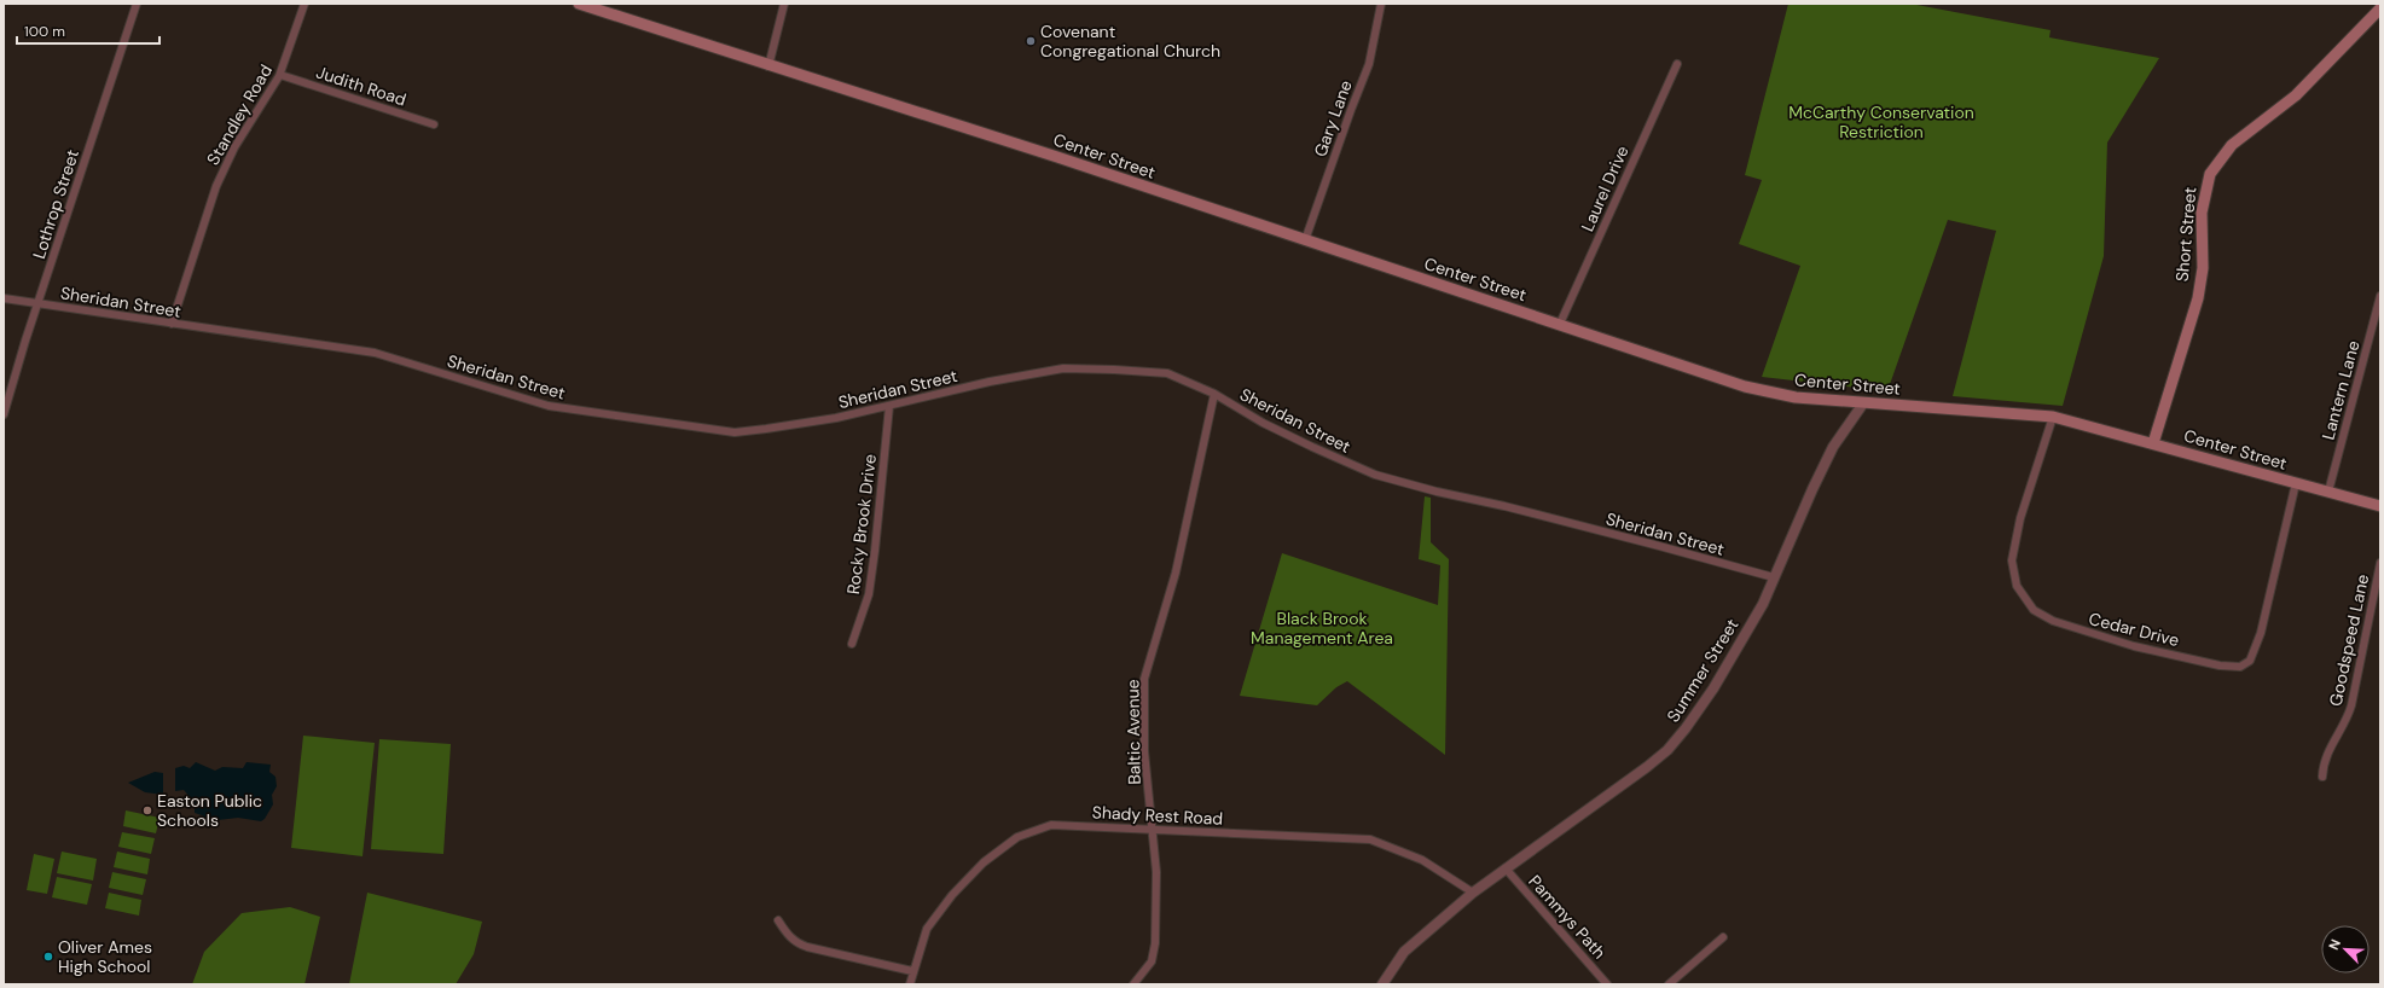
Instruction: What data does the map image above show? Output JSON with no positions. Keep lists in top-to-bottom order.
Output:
{
  "streets": {
    "main road": ["Center Street", "Short Street"],
    "street": [
      "Judith Road",
      "Standley Road",
      "Gary Lane",
      "Laurel Drive",
      "Lothrop Street",
      "Sheridan Street",
      "Lantern Lane",
      "Rocky Brook Drive",
      "Cedar Drive",
      "Goodspeed Lane",
      "Summer Street",
      "Baltic Avenue",
      "Shady Rest Road",
      "Pammys Path"
    ]
  },
  "crossings": [
    ["Judith Road", "Standley Road"],
    ["Standley Road", "Sheridan Street"],
    ["Gary Lane", "Center Street"],
    ["Center Street", "Laurel Drive"],
    ["Center Street", "Short Street"],
    ["Center Street", "Lantern Lane"],
    ["Center Street", "Cedar Drive"],
    ["Center Street", "Summer Street"],
    ["Lothrop Street", "Sheridan Street"],
    ["Sheridan Street", "Rocky Brook Drive"],
    ["Sheridan Street", "Summer Street"],
    ["Sheridan Street", "Baltic Avenue"],
    ["Summer Street", "Shady Rest Road"],
    ["Summer Street", "Pammys Path"],
    ["Baltic Avenue", "Shady Rest Road"]
  ],
  "parks": ["McCarthy Conservation Restriction", "Black Brook Management Area"],
  "places": ["Covenant Congregational Church", "Easton Public Schools", "Oliver Ames High School"],
  "scale_bar": "100 m",
  "north": "top left"
}
